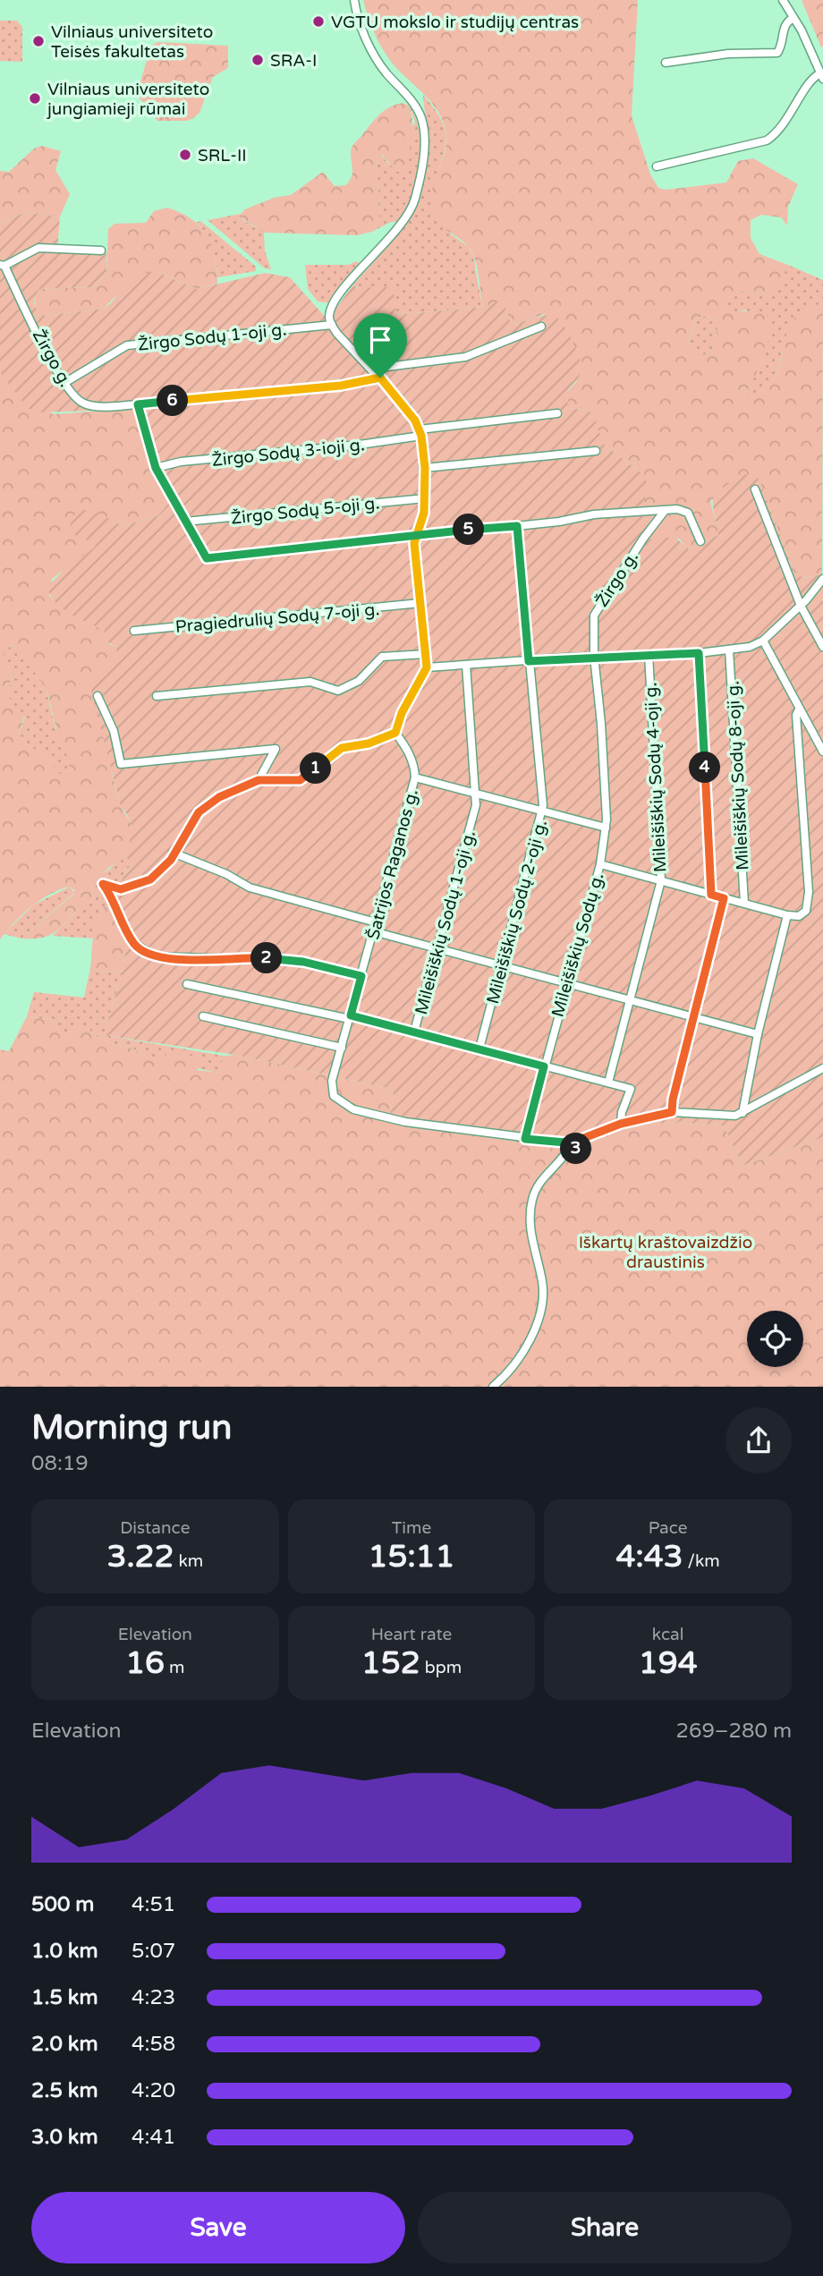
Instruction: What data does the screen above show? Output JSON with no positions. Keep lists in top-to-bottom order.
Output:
{
  "streets": {
    "street": [
      "Žirgo Sodų 1-oji g.",
      "Žirgo g.",
      "Žirgo Sodų 3-ioji g.",
      "Žirgo Sodų 5-oji g.",
      "Pragiedrulių Sodų 7-oji g.",
      "Mileišiškių Sodų 8-oji g.",
      "Mileišiškių Sodų 4-oji g.",
      "Šatrijos Raganos g.",
      "Mileišiškių Sodų 2-oji g.",
      "Mileišiškių Sodų 1-oji g.",
      "Mileišiškių Sodų g."
    ]
  },
  "crossings": [
    ["Žirgo Sodų 1-oji g.", "Žirgo g."],
    ["Žirgo g.", "Mileišiškių Sodų g."],
    ["Mileišiškių Sodų 8-oji g.", "Mileišiškių Sodų g."],
    ["Mileišiškių Sodų 4-oji g.", "Mileišiškių Sodų 1-oji g."],
    ["Mileišiškių Sodų 4-oji g.", "Mileišiškių Sodų g."],
    ["Šatrijos Raganos g.", "Mileišiškių Sodų g."],
    ["Mileišiškių Sodų 2-oji g.", "Mileišiškių Sodų 1-oji g."],
    ["Mileišiškių Sodų 1-oji g.", "Mileišiškių Sodų g."]
  ],
  "parks": ["Iškartų kraštovaizdžio draustinis"],
  "places": [
    "VGTU mokslo ir studijų centras",
    "Vilniaus universiteto Teisės fakultetas",
    "SRA-I",
    "Vilniaus universiteto jungiamieji rūmai",
    "SRL-II"
  ],
  "page": {
    "pins": [
      "6",
      "5",
      "4",
      "1",
      "2",
      "3"
    ],
    "heading": ["Morning run", "08:19"],
    "stats": [
      ["Distance", "3.22 km"],
      ["Time", "15:11"],
      ["Pace", "4:43 /km"],
      ["Elevation", "16 m"],
      ["Heart rate", "152 bpm"],
      ["kcal", "194"]
    ],
    "chart": ["Elevation", "269–280 m"],
    "list": [
      {
        "name": "500 m",
        "note": "4:51"
      },
      {
        "name": "1.0 km",
        "note": "5:07"
      },
      {
        "name": "1.5 km",
        "note": "4:23"
      },
      {
        "name": "2.0 km",
        "note": "4:58"
      },
      {
        "name": "2.5 km",
        "note": "4:20"
      },
      {
        "name": "3.0 km",
        "note": "4:41"
      }
    ],
    "buttons": ["Save", "Share"]
  }
}
